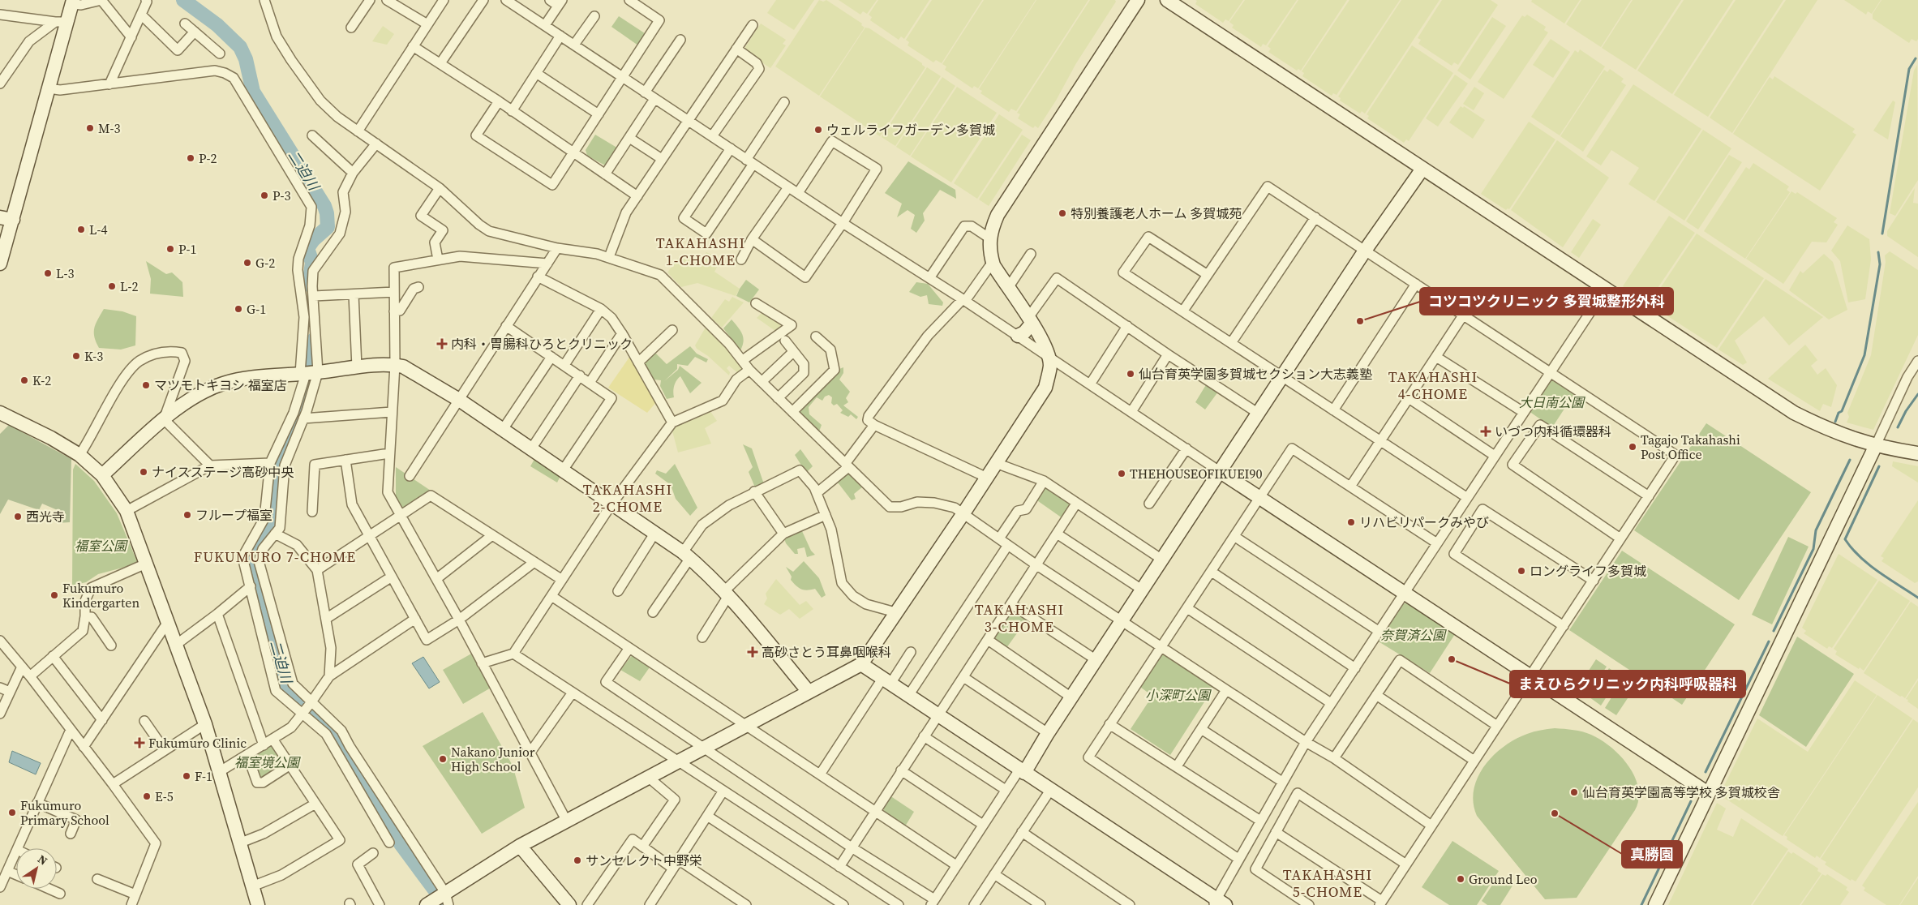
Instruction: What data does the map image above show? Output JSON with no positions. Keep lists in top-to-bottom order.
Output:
{
  "districts": [
    "TAKAHASHI 1-CHOME",
    "TAKAHASHI 4-CHOME",
    "TAKAHASHI 2-CHOME",
    "FUKUMURO 7-CHOME",
    "TAKAHASHI 3-CHOME",
    "TAKAHASHI 5-CHOME"
  ],
  "water": ["二迫川"],
  "parks": [
    "大日南公園",
    "福室公園",
    "奈賀済公園",
    "小深町公園",
    "福室境公園"
  ],
  "places": {
    "other": [
      "M-3",
      "ウェルライフガーデン多賀城",
      "P-2",
      "P-3",
      "特別養護老人ホーム 多賀城苑",
      "L-4",
      "P-1",
      "G-2",
      "L-3",
      "L-2",
      "G-1",
      "コツコツクリニック 多賀城整形外科",
      "K-3",
      "仙台育英学園多賀城セクション大志義塾",
      "K-2",
      "マツモトキヨシ 福室店",
      "Tagajo Takahashi Post Office",
      "ナイスステージ高砂中央",
      "THEHOUSEOFIKUEI90",
      "フループ福室",
      "西光寺",
      "リハビリパークみやび",
      "ロングライフ多賀城",
      "Fukumuro Kindergarten",
      "まえひらクリニック内科呼吸器科",
      "Nakano Junior High School",
      "F-1",
      "仙台育英学園高等学校 多賀城校舎",
      "E-5",
      "Fukumuro Primary School",
      "真勝園",
      "サンセレクト中野栄",
      "Ground Leo"
    ],
    "health": [
      "内科・胃腸科ひろとクリニック",
      "いづつ内科循環器科",
      "高砂さとう耳鼻咽喉科",
      "Fukumuro Clinic"
    ]
  },
  "north": "top right"
}
